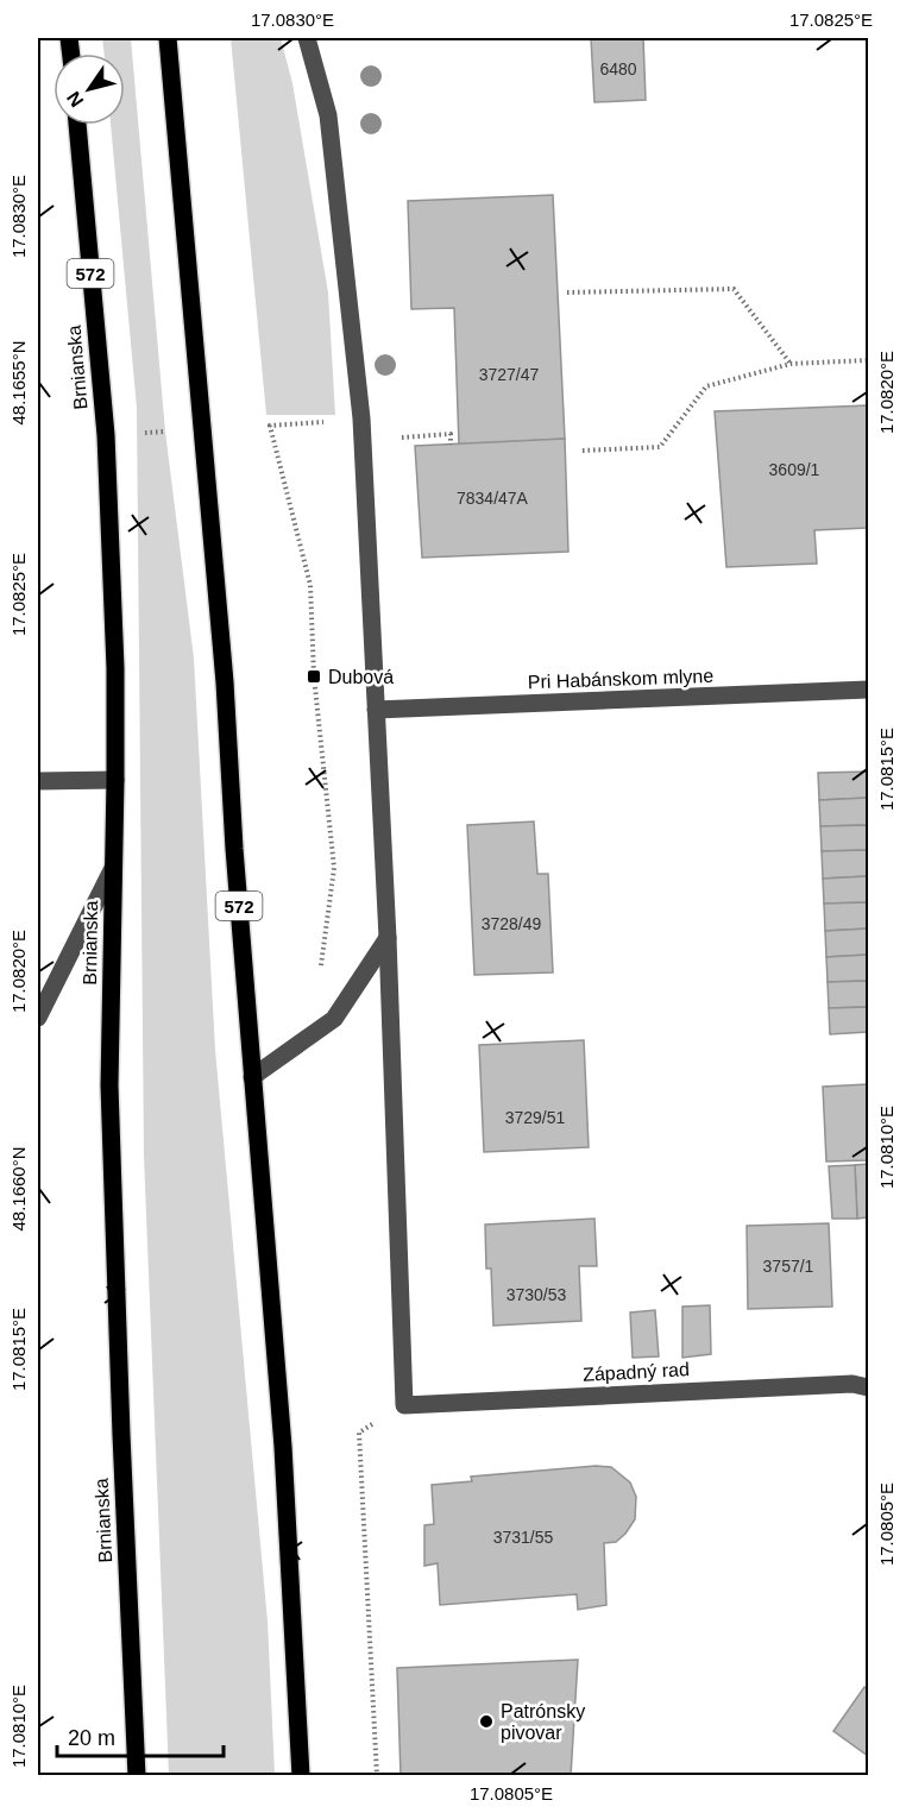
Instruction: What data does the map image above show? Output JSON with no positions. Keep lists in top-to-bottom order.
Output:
{
  "streets": {
    "main road": ["572", "Brnianska"],
    "street": ["Pri Habánskom mlyne", "Západný rad"]
  },
  "places": {
    "transit": ["Dubová"],
    "other": ["Patrónsky pivovar"]
  },
  "house_numbers": [
    "6480",
    "3727/47",
    "3609/1",
    "7834/47A",
    "3728/49",
    "3729/51",
    "3757/1",
    "3730/53",
    "3731/55"
  ],
  "scale_bar": "20 m",
  "north": "bottom left",
  "coordinates": [
    "17.0830°E",
    "17.0825°E",
    "48.1655°N",
    "17.0820°E",
    "17.0815°E",
    "17.0810°E",
    "48.1660°N",
    "17.0805°E"
  ]
}
